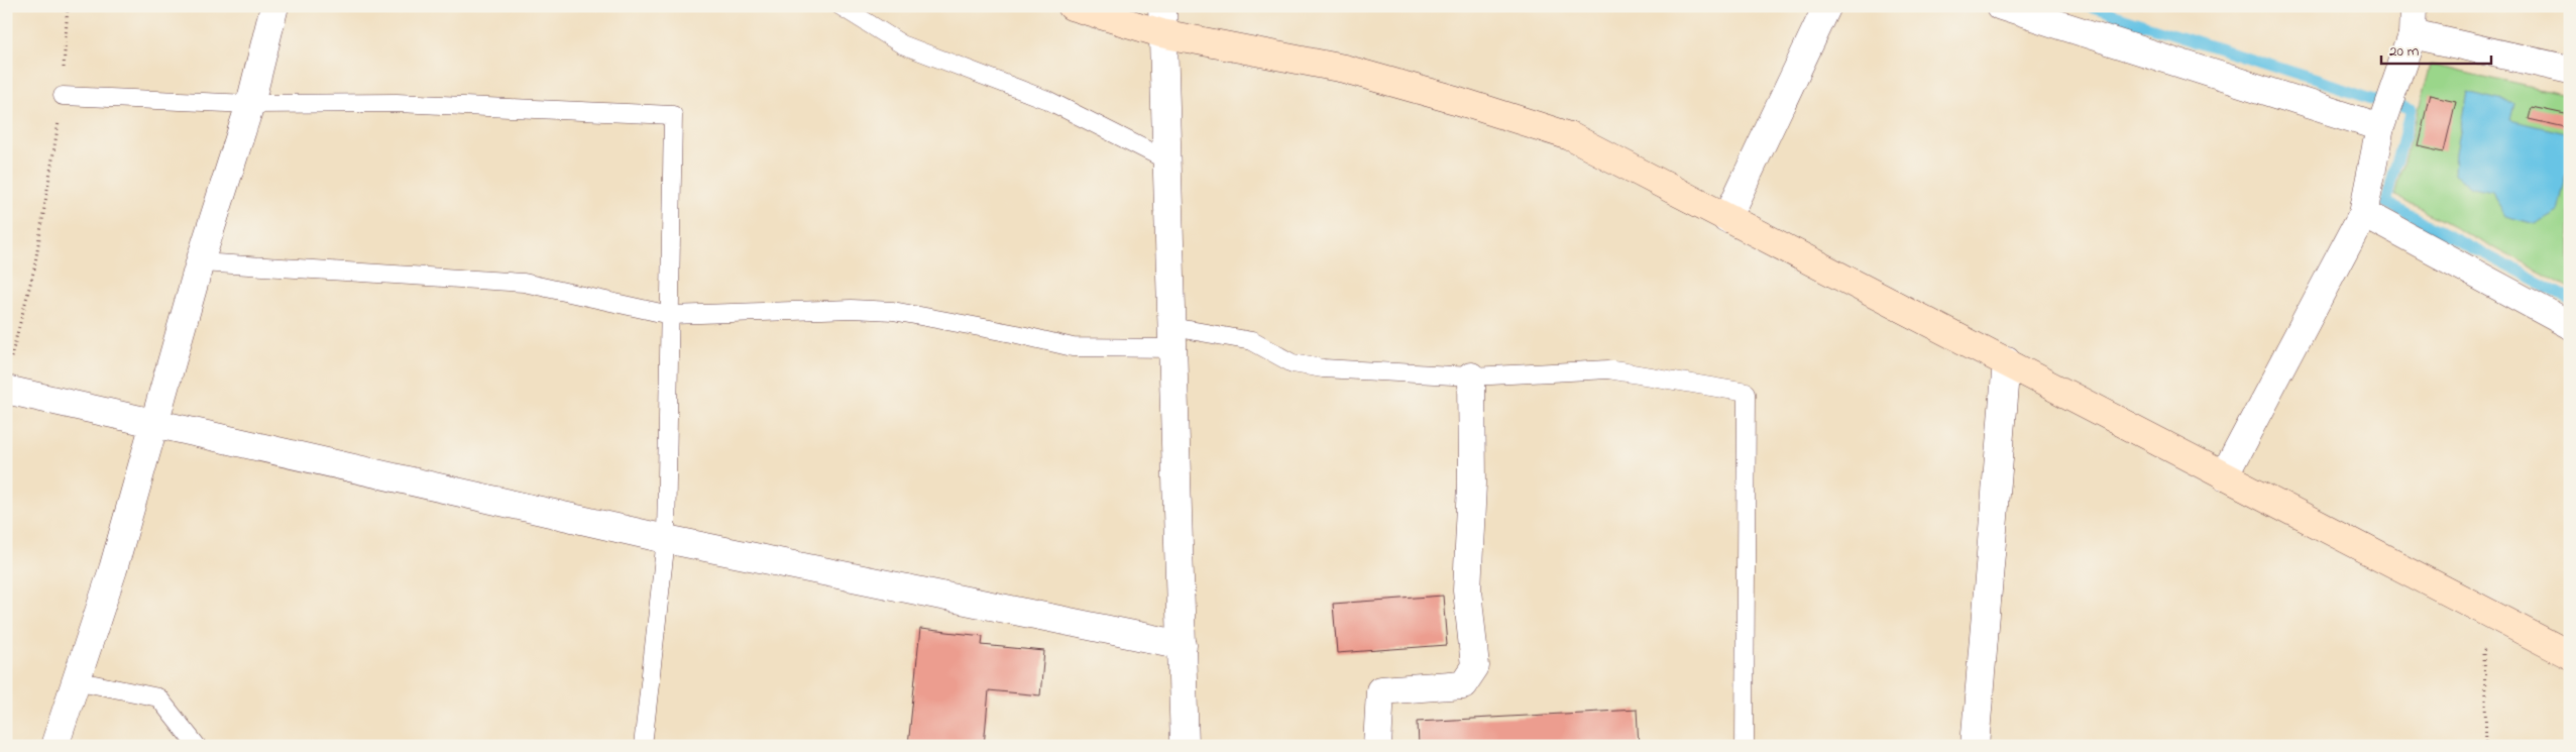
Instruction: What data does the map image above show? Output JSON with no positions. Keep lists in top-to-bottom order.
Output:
{
  "scale_bar": "20 m"
}
